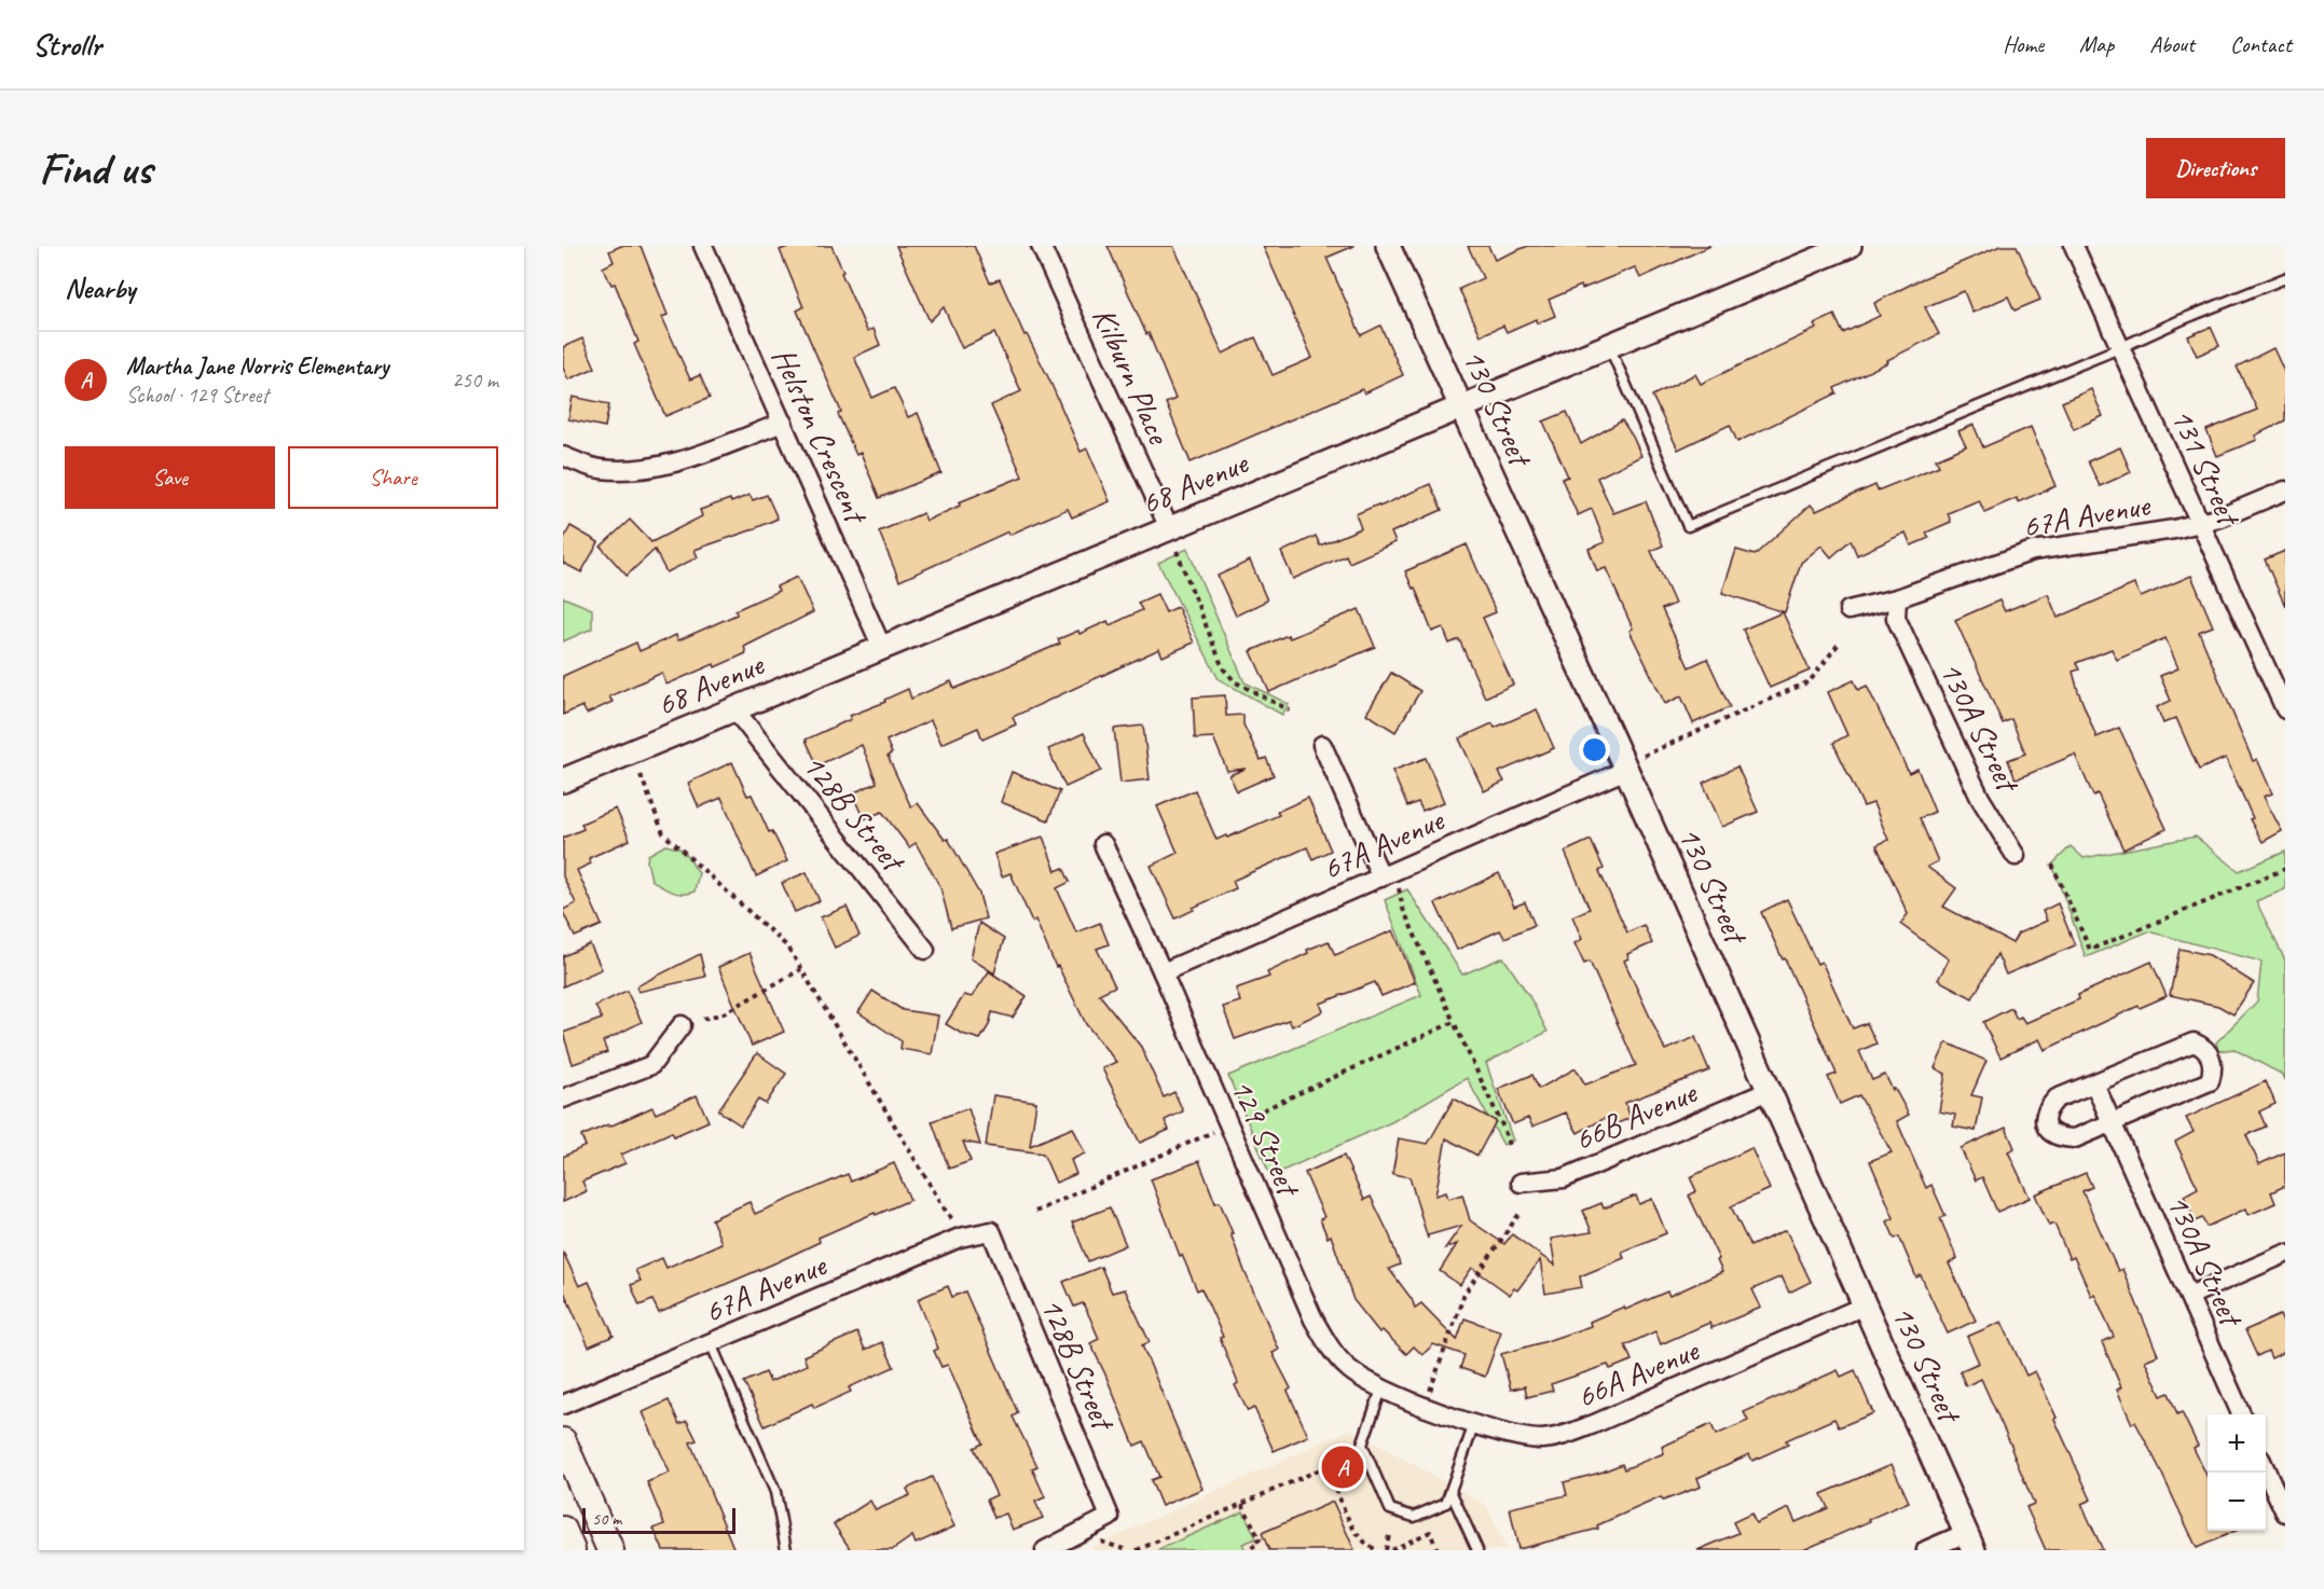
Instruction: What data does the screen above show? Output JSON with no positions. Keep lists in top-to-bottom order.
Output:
{
  "streets": {
    "street": [
      "Kilburn Place",
      "130 Street",
      "Helston Crescent",
      "131 Street",
      "68 Avenue",
      "67A Avenue",
      "130A Street",
      "128B Street",
      "66B Avenue",
      "129 Street",
      "66A Avenue"
    ]
  },
  "crossings": [
    ["Kilburn Place", "68 Avenue"],
    ["130 Street", "68 Avenue"],
    ["130 Street", "67A Avenue"],
    ["130 Street", "66B Avenue"],
    ["130 Street", "66A Avenue"],
    ["Helston Crescent", "68 Avenue"],
    ["131 Street", "67A Avenue"],
    ["68 Avenue", "128B Street"],
    ["67A Avenue", "130A Street"],
    ["67A Avenue", "128B Street"],
    ["67A Avenue", "129 Street"],
    ["129 Street", "66A Avenue"]
  ],
  "scale_bar": "50 m",
  "page": {
    "header": "Strollr",
    "nav": [
      "Home",
      "Map",
      "About",
      "Contact"
    ],
    "buttons": [
      "Directions",
      ["Save", "Share"]
    ],
    "title": "Find us",
    "heading": "Nearby",
    "list": [
      {
        "mark": "A",
        "name": "Martha Jane Norris Elementary",
        "note": "School · 129 Street",
        "value": "250 m"
      }
    ],
    "map_buttons": ["+", "−"],
    "pins": "A",
    "scale": "50 m"
  }
}
